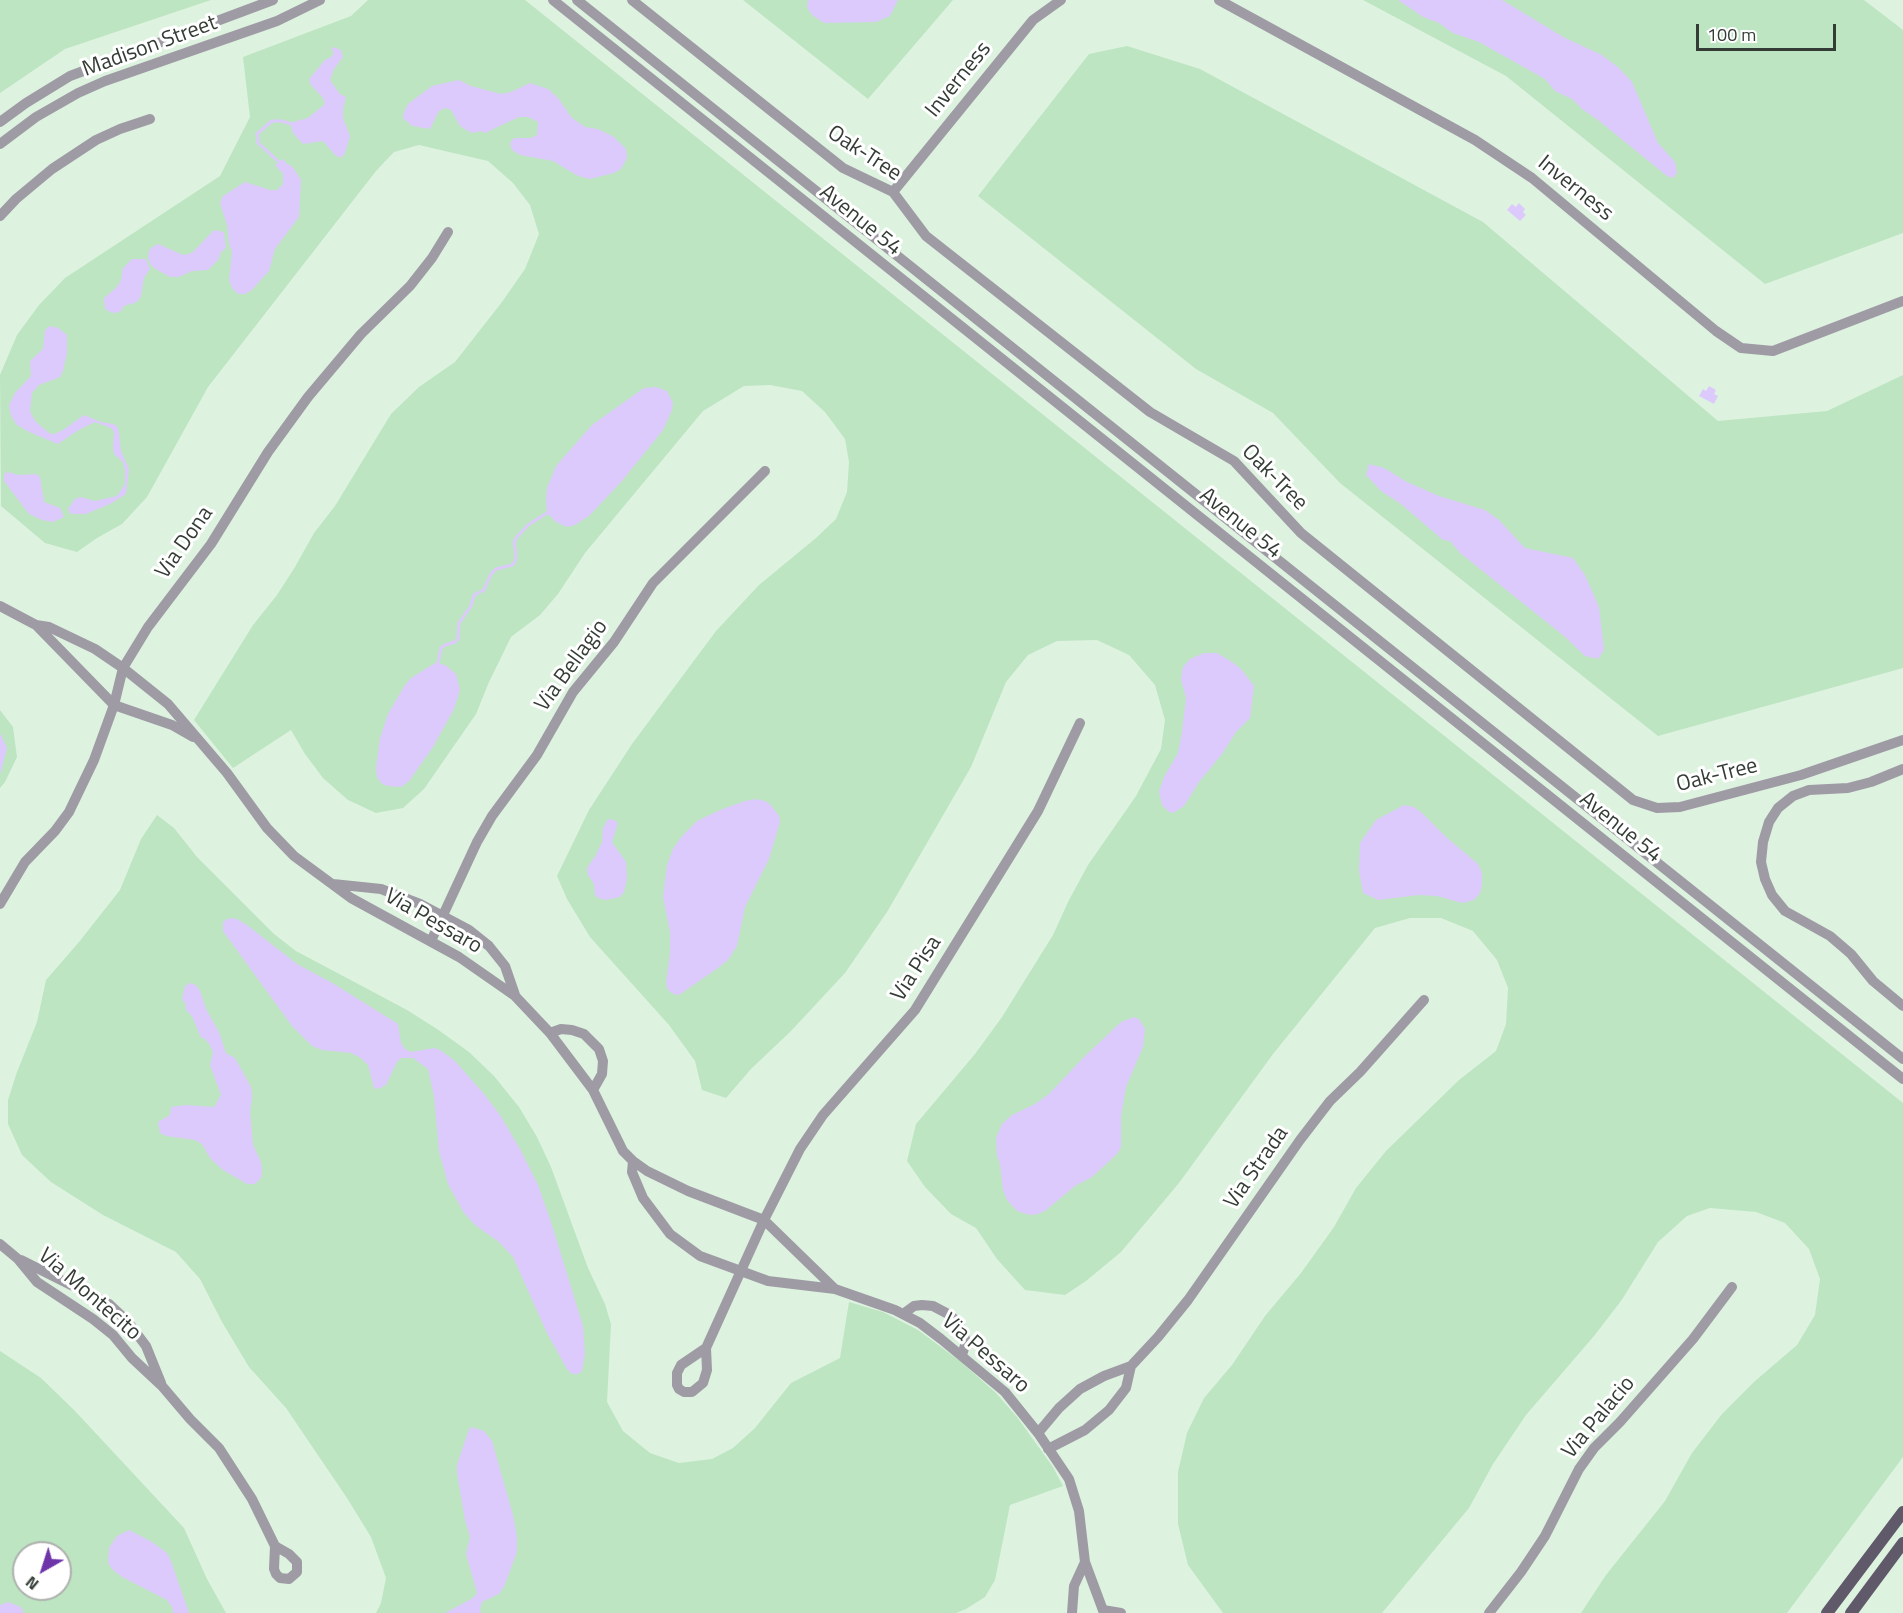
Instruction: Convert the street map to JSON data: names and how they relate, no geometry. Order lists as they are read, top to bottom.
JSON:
{
  "streets": {
    "street": [
      "Madison Street",
      "Inverness",
      "Oak-Tree",
      "Avenue 54",
      "Via Dona",
      "Via Bellagio",
      "Via Pessaro",
      "Via Pisa",
      "Via Strada",
      "Via Montecito",
      "Via Palacio"
    ]
  },
  "crossings": [
    ["Inverness", "Oak-Tree"],
    ["Via Dona", "Via Pessaro"],
    ["Via Bellagio", "Via Pessaro"],
    ["Via Pessaro", "Via Pisa"],
    ["Via Pessaro", "Via Strada"]
  ],
  "scale_bar": "100 m",
  "north": "bottom left"
}
